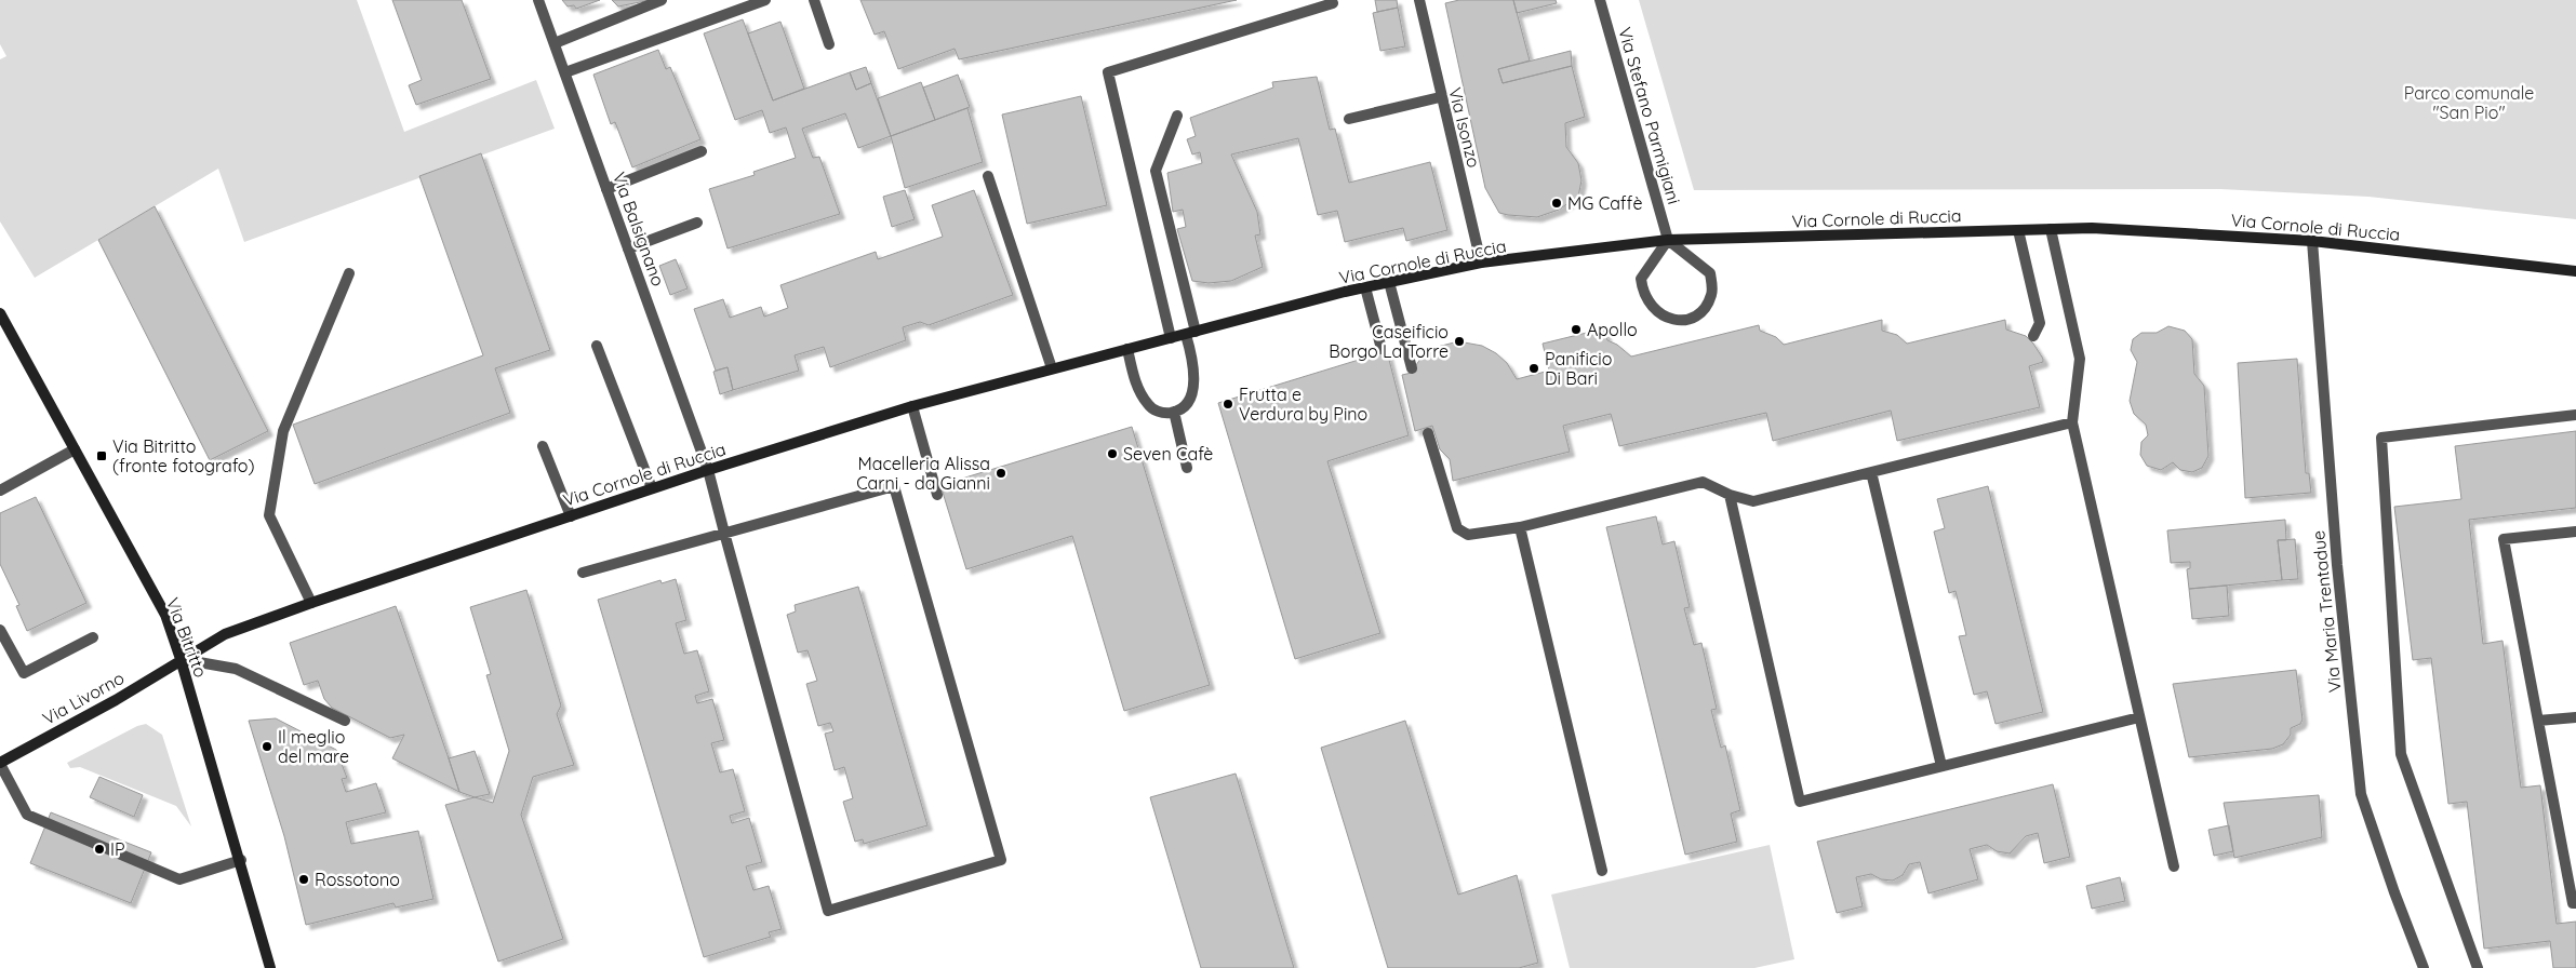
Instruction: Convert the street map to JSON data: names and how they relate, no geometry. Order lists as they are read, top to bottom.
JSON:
{
  "streets": {
    "main road": ["Via Cornole di Ruccia", "Via Bitritto", "Via Livorno"],
    "street": [
      "Via Stefano Parmigiani",
      "Via Isonzo",
      "Via Balsignano",
      "Via Maria Trentadue"
    ]
  },
  "crossings": [
    ["Via Stefano Parmigiani", "Via Cornole di Ruccia"],
    ["Via Isonzo", "Via Cornole di Ruccia"],
    ["Via Cornole di Ruccia", "Via Balsignano"],
    ["Via Cornole di Ruccia", "Via Maria Trentadue"],
    ["Via Cornole di Ruccia", "Via Bitritto"],
    ["Via Cornole di Ruccia", "Via Livorno"],
    ["Via Bitritto", "Via Livorno"]
  ],
  "parks": ["Parco comunale \"San Pio\""],
  "places": {
    "other": [
      "MG Caffè",
      "Apollo",
      "Caseificio Borgo La Torre",
      "Panificio Di Bari",
      "Frutta e Verdura by Pino",
      "Seven Cafè",
      "Macelleria Alissa Carni - da Gianni",
      "Il meglio del mare",
      "IP",
      "Rossotono"
    ],
    "transit": ["Via Bitritto (fronte fotografo)"]
  }
}
